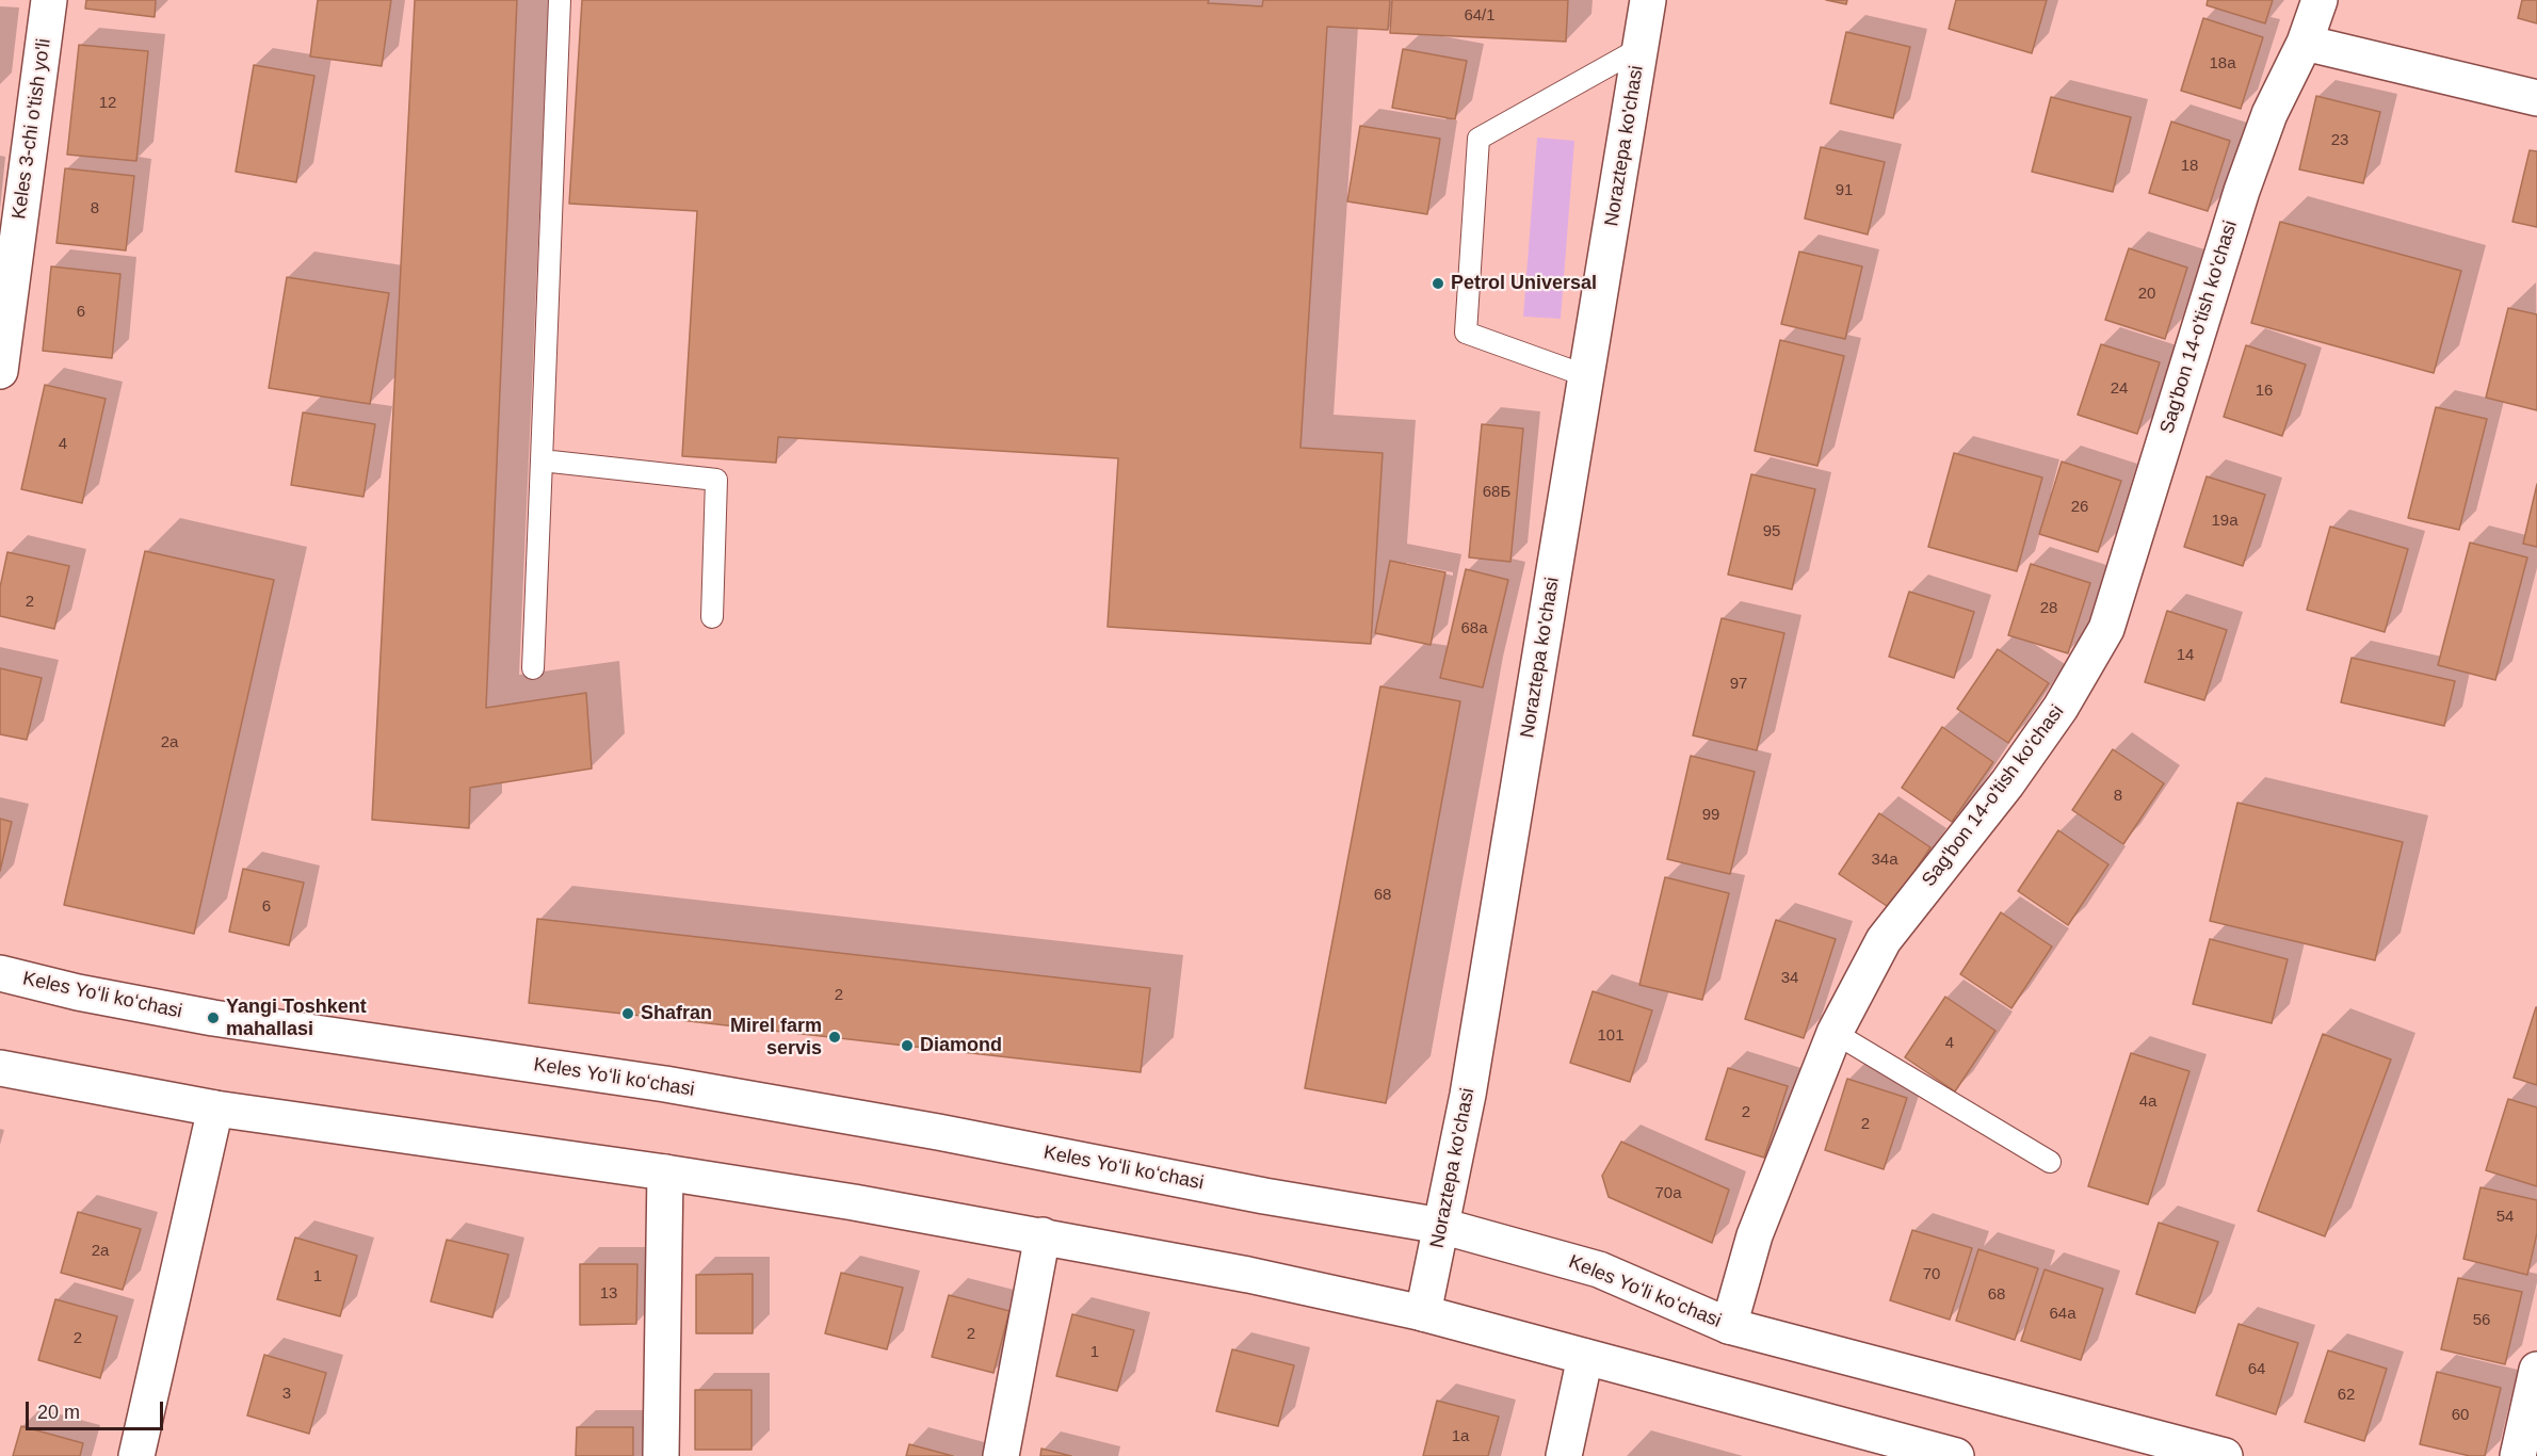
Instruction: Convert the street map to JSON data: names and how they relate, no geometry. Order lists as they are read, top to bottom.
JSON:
{
  "streets": {
    "main road": [
      "Keles 3-chi o'tish yo'li",
      "Noraztepa ko'chasi",
      "Sag'bon 14-o'tish ko'chasi",
      "Keles Yoʻli koʻchasi"
    ]
  },
  "crossings": [
    ["Noraztepa ko'chasi", "Keles Yoʻli koʻchasi"],
    ["Sag'bon 14-o'tish ko'chasi", "Keles Yoʻli koʻchasi"]
  ],
  "places": [
    "Petrol Universal",
    "Shafran",
    "Yangi Toshkent mahallasi",
    "Mirel farm servis",
    "Diamond"
  ],
  "house_numbers": [
    "64/1",
    "18a",
    "12",
    "23",
    "18",
    "91",
    "8",
    "20",
    "6",
    "24",
    "16",
    "4",
    "68Б",
    "26",
    "19a",
    "95",
    "2",
    "28",
    "68а",
    "14",
    "97",
    "2a",
    "8",
    "99",
    "34a",
    "68",
    "6",
    "34",
    "2",
    "101",
    "4",
    "4a",
    "2",
    "2",
    "70a",
    "54",
    "2a",
    "70",
    "1",
    "13",
    "68",
    "64a",
    "56",
    "2",
    "2",
    "1",
    "64",
    "3",
    "62",
    "60",
    "1a"
  ],
  "scale_bar": "20 m"
}
